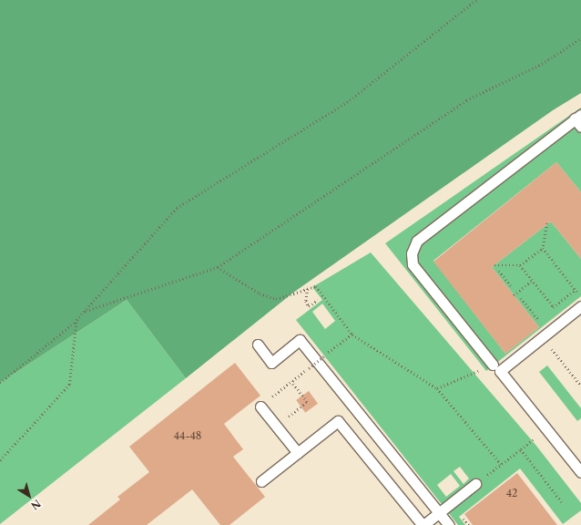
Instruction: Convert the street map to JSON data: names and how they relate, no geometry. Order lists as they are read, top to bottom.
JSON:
{
  "house_numbers": ["44-48", "42"],
  "north": "bottom right"
}
